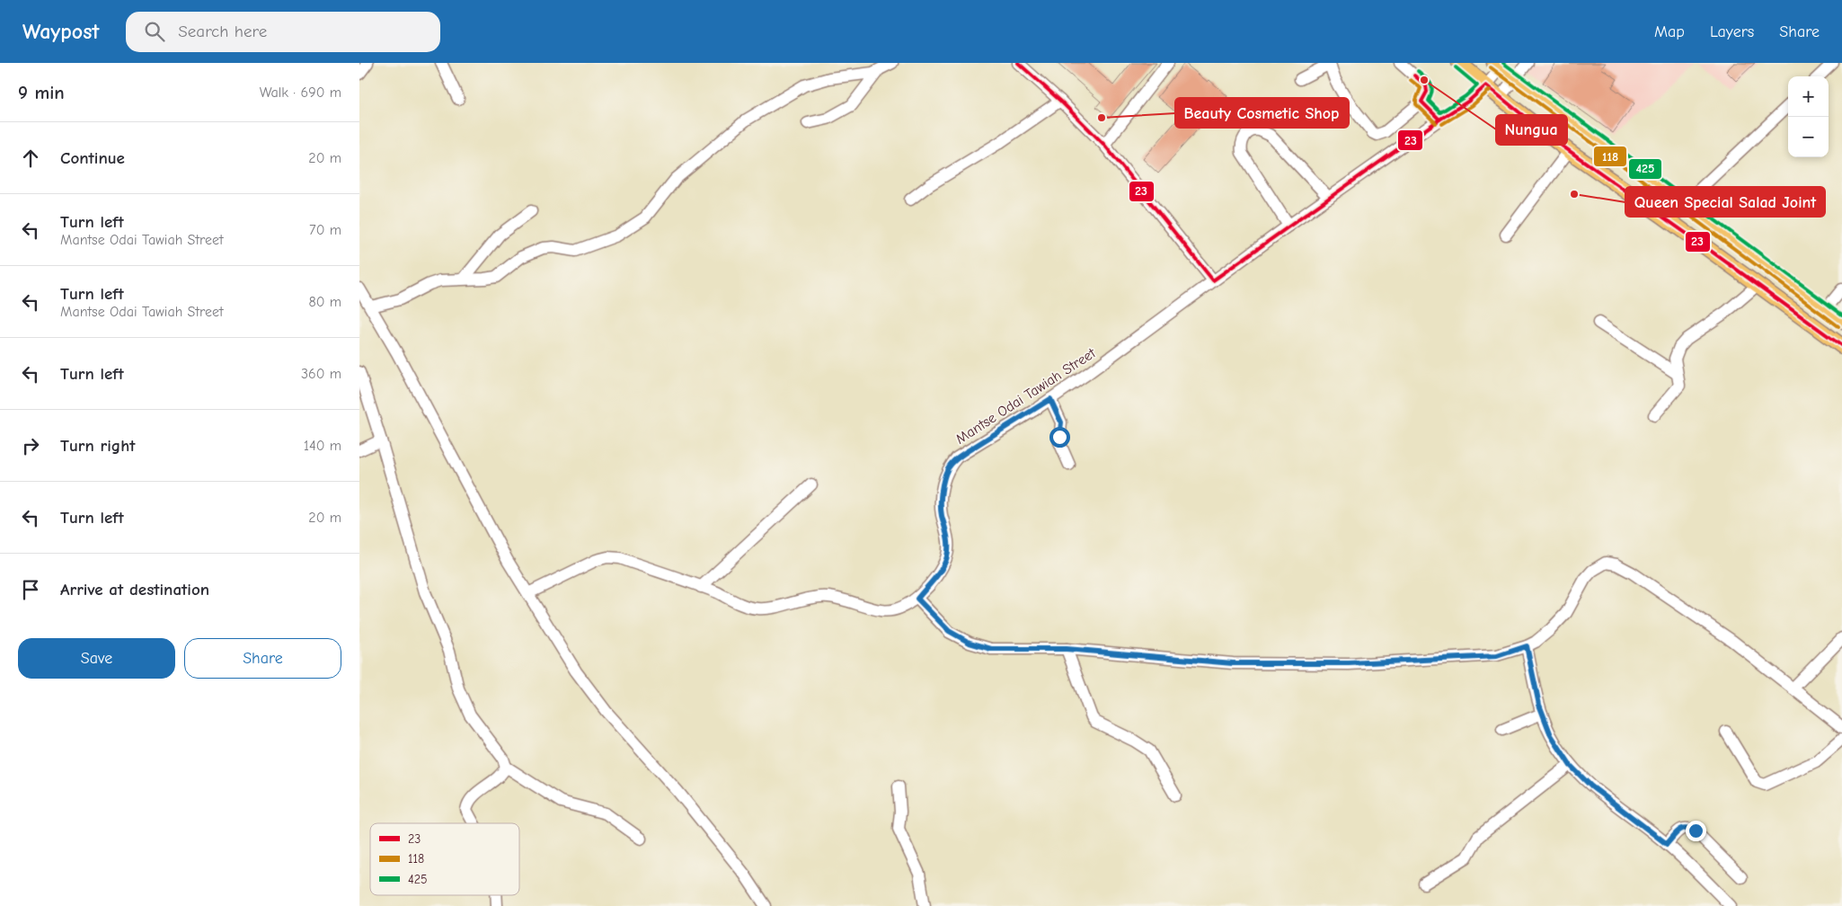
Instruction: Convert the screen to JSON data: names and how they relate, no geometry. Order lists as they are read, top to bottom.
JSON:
{
  "streets": {
    "street": ["Mantse Odai Tawiah Street"]
  },
  "places": ["Nungua", "Beauty Cosmetic Shop", "Queen Special Salad Joint"],
  "lines": ["transit line 23", "transit line 425", "transit line 118"],
  "legend": ["23", "118", "425"],
  "page": {
    "header": "Waypost",
    "search": "Search here",
    "nav": ["Map", "Layers", "Share"],
    "heading": ["9 min", "Walk · 690 m"],
    "map_buttons": ["+", "−"],
    "list": [
      ["Continue", "20 m"],
      ["Turn left", "Mantse Odai Tawiah Street", "70 m"],
      ["Turn left", "Mantse Odai Tawiah Street", "80 m"],
      ["Turn left", "360 m"],
      ["Turn right", "140 m"],
      ["Turn left", "20 m"],
      "Arrive at destination"
    ],
    "buttons": ["Save", "Share"]
  }
}
